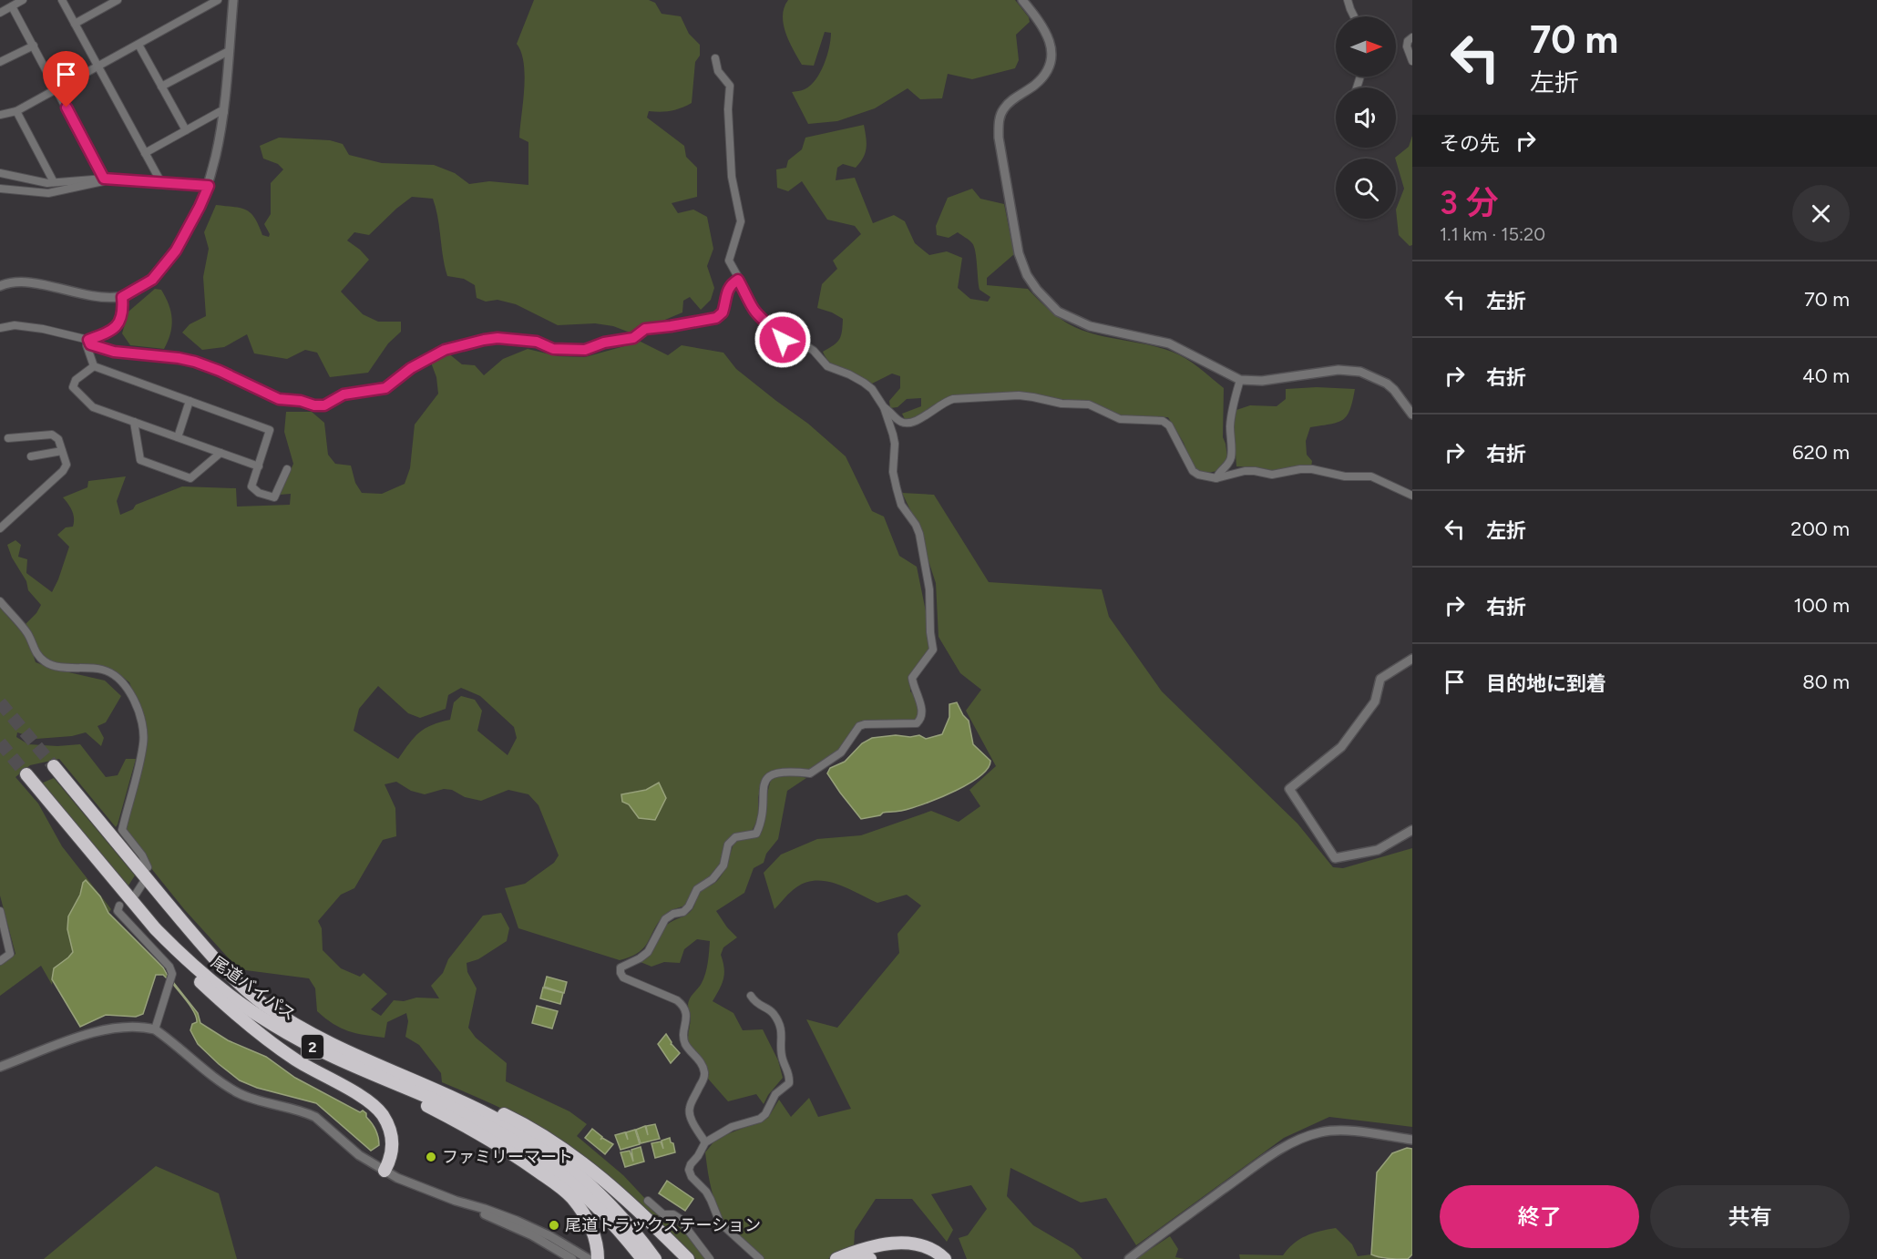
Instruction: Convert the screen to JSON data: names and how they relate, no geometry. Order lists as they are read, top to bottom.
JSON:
{
  "streets": {
    "highway": ["尾道バイパス", "2"]
  },
  "places": ["ファミリーマート", "尾道トラックステーション"],
  "north": "right",
  "page": {
    "turn": ["70 m", "左折"],
    "then": "その先",
    "heading": ["3 分", "1.1 km · 15:20"],
    "list": [
      {
        "name": "左折",
        "value": "70 m"
      },
      {
        "name": "右折",
        "value": "40 m"
      },
      {
        "name": "右折",
        "value": "620 m"
      },
      {
        "name": "左折",
        "value": "200 m"
      },
      {
        "name": "右折",
        "value": "100 m"
      },
      {
        "name": "目的地に到着",
        "value": "80 m"
      }
    ],
    "buttons": ["終了", "共有"]
  }
}
